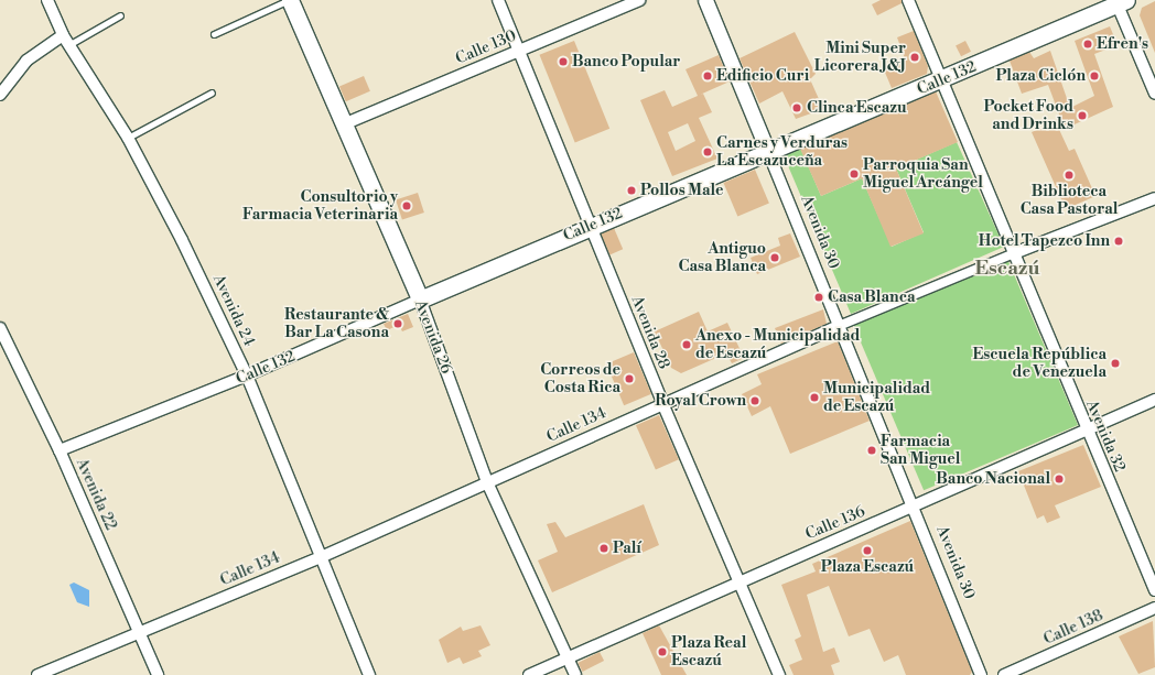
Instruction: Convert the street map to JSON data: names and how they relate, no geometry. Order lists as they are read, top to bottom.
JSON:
{
  "streets": {
    "main road": ["Calle 132", "Avenida 26"],
    "street": [
      "Calle 130",
      "Avenida 30",
      "Avenida 24",
      "Avenida 28",
      "Calle 134",
      "Avenida 32",
      "Avenida 22",
      "Calle 136",
      "Calle 138"
    ]
  },
  "crossings": [
    ["Calle 130", "Avenida 28"],
    ["Calle 130", "Avenida 26"],
    ["Calle 132", "Avenida 30"],
    ["Calle 132", "Avenida 24"],
    ["Calle 132", "Avenida 28"],
    ["Calle 132", "Avenida 26"],
    ["Calle 132", "Avenida 32"],
    ["Calle 132", "Avenida 22"],
    ["Avenida 30", "Calle 134"],
    ["Avenida 30", "Calle 136"],
    ["Avenida 24", "Calle 134"],
    ["Avenida 28", "Calle 134"],
    ["Avenida 28", "Calle 136"],
    ["Avenida 26", "Calle 134"],
    ["Avenida 26", "Calle 136"],
    ["Calle 134", "Avenida 32"],
    ["Calle 134", "Avenida 22"],
    ["Avenida 32", "Calle 136"]
  ],
  "districts": ["Escazú"],
  "places": [
    "Efren's",
    "Mini Super Licorera J&J",
    "Banco Popular",
    "Edificio Curi",
    "Plaza Ciclón",
    "Clinca Escazu",
    "Pocket Food and Drinks",
    "Carnes y Verduras La Escazuceña",
    "Parroquia San Miguel Arcángel",
    "Biblioteca Casa Pastoral",
    "Pollos Male",
    "Consultorio y Farmacia Veterinaria",
    "Hotel Tapezco Inn",
    "Antiguo Casa Blanca",
    "Casa Blanca",
    "Restaurante & Bar La Casona",
    "Anexo - Municipalidad de Escazú",
    "Escuela República de Venezuela",
    "Correos de Costa Rica",
    "Municipalidad de Escazú",
    "Royal Crown",
    "Farmacia San Miguel",
    "Banco Nacional",
    "Palí",
    "Plaza Escazú",
    "Plaza Real Escazú"
  ]
}
